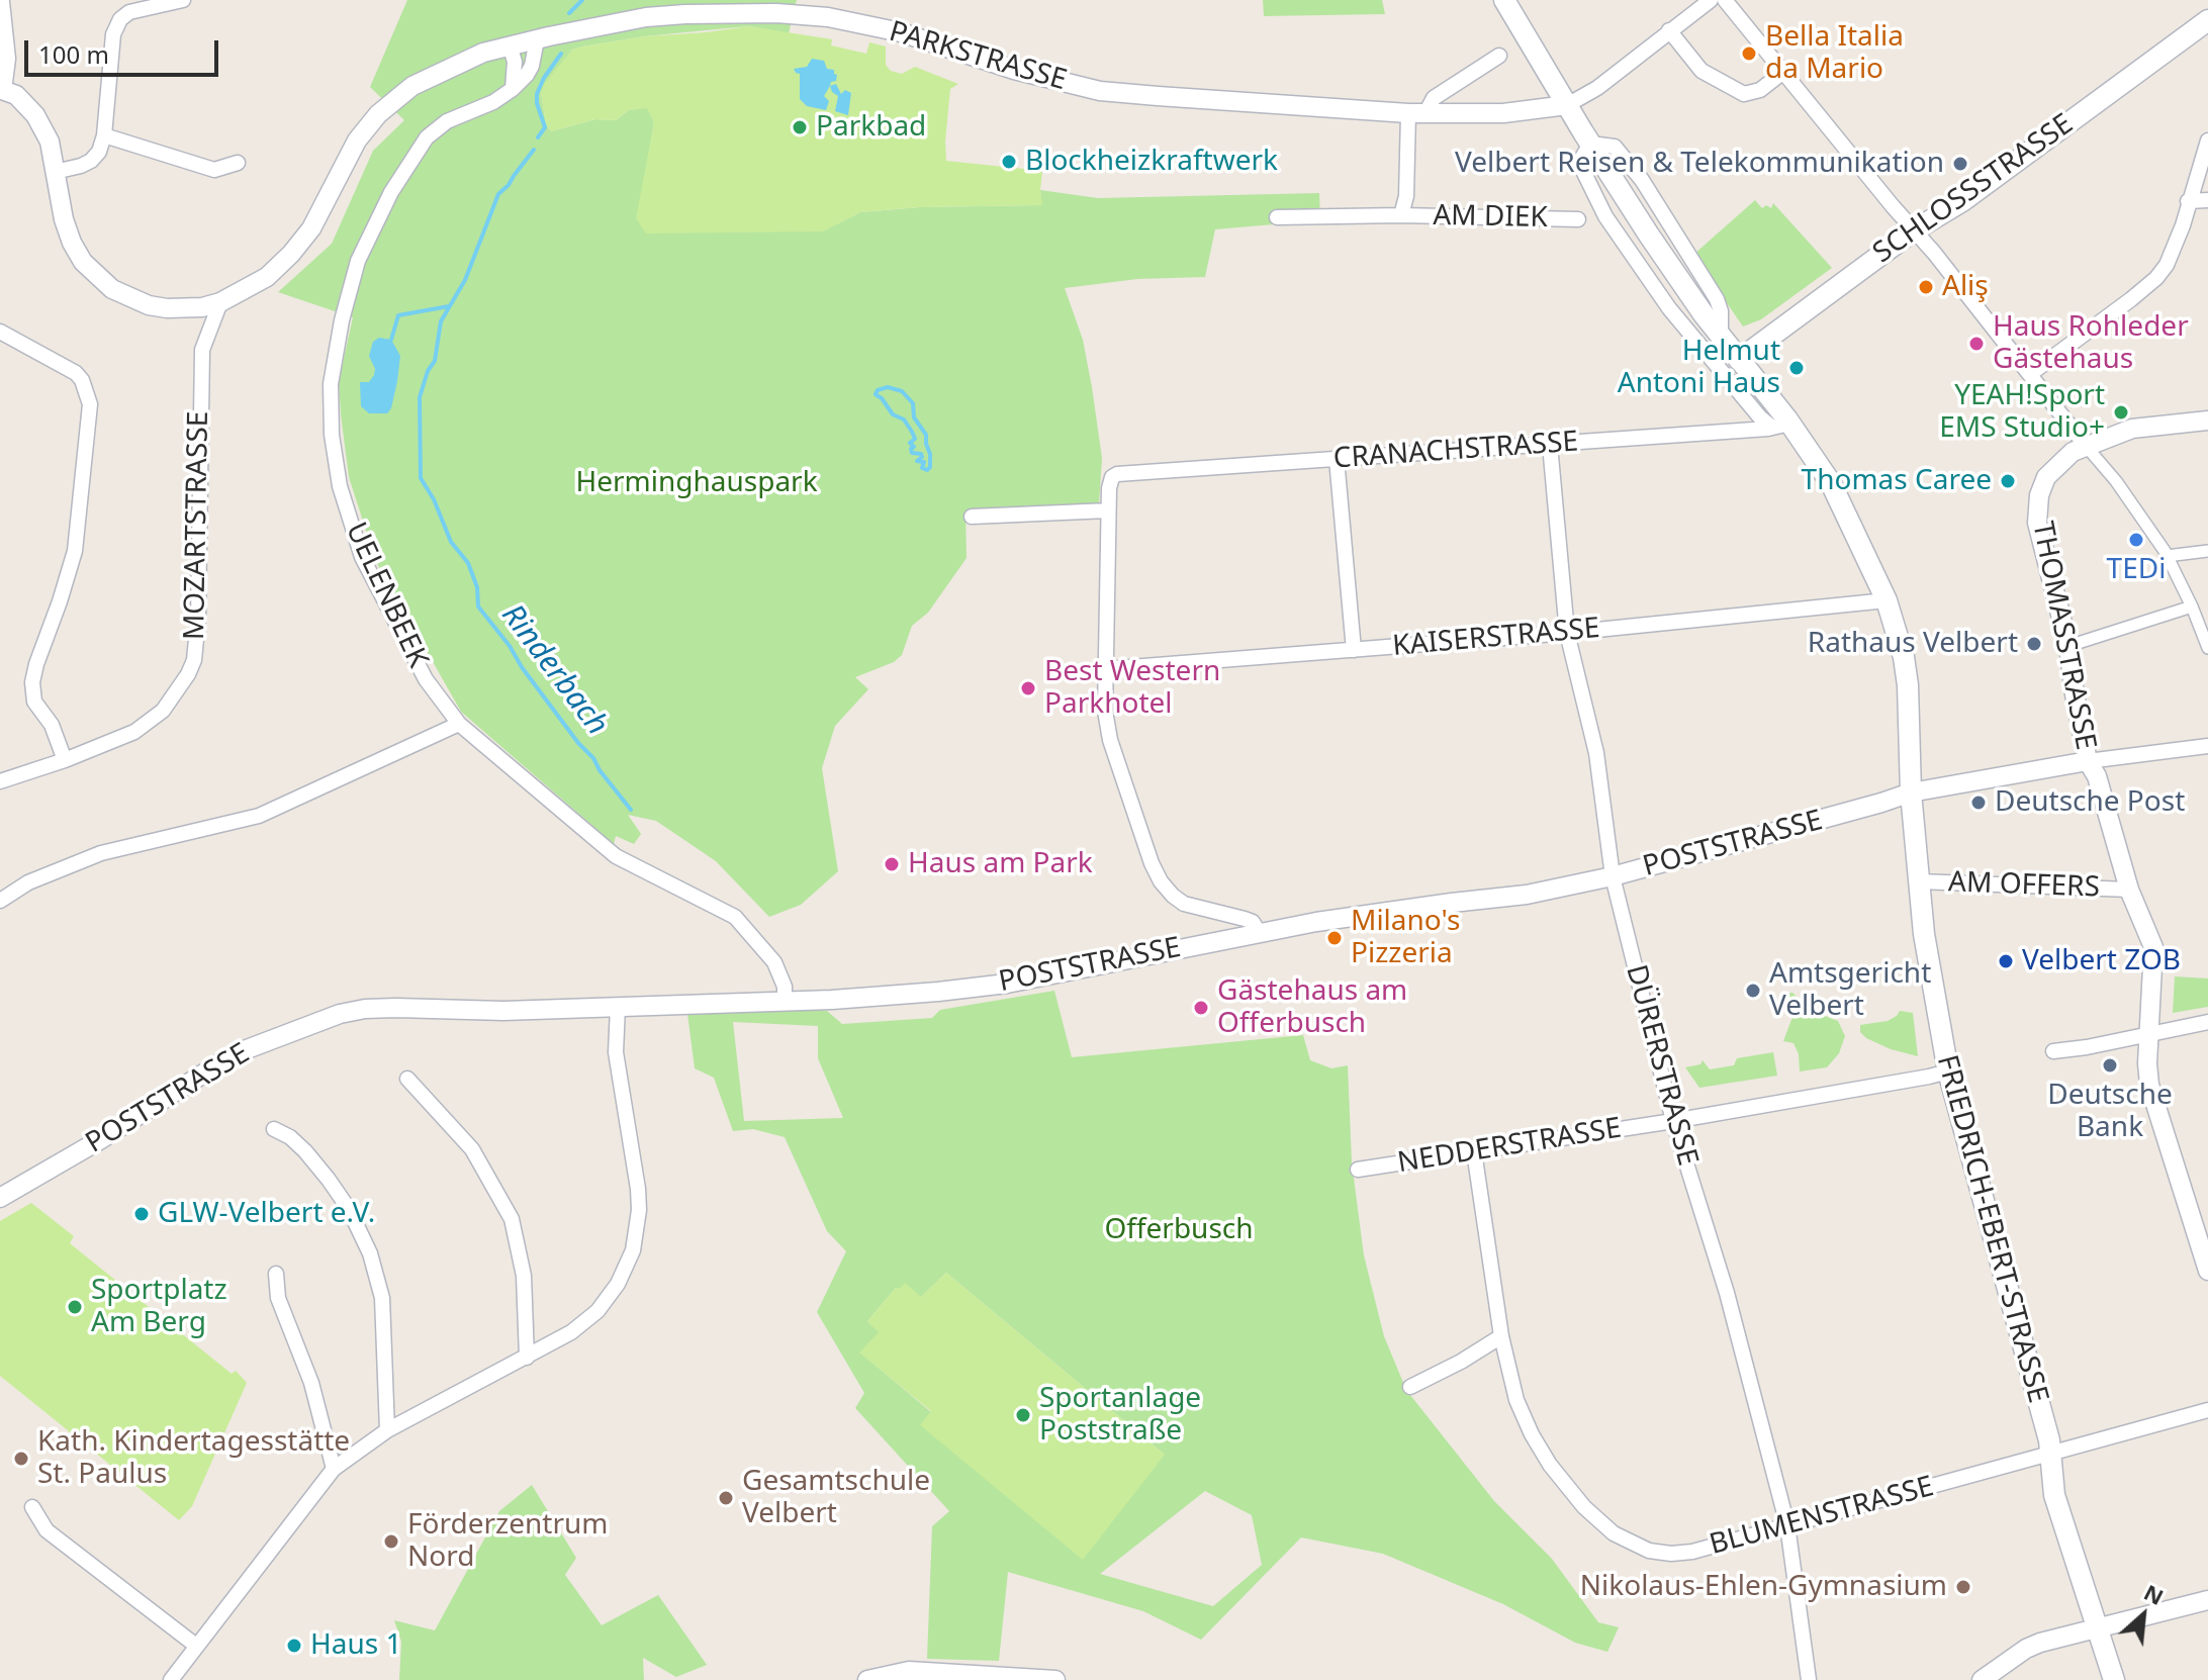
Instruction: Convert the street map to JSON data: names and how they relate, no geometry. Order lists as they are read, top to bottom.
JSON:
{
  "streets": {
    "main road": ["SCHLOSSSTRASSE", "FRIEDRICH-EBERT-STRASSE"],
    "street": [
      "PARKSTRASSE",
      "AM DIEK",
      "CRANACHSTRASSE",
      "MOZARTSTRASSE",
      "UELENBEEK",
      "THOMASSTRASSE",
      "KAISERSTRASSE",
      "POSTSTRASSE",
      "AM OFFERS",
      "DÜRERSTRASSE",
      "NEDDERSTRASSE",
      "BLUMENSTRASSE"
    ]
  },
  "crossings": [
    ["PARKSTRASSE", "AM DIEK"],
    ["PARKSTRASSE", "MOZARTSTRASSE"],
    ["PARKSTRASSE", "UELENBEEK"],
    ["PARKSTRASSE", "FRIEDRICH-EBERT-STRASSE"],
    ["SCHLOSSSTRASSE", "FRIEDRICH-EBERT-STRASSE"],
    ["CRANACHSTRASSE", "DÜRERSTRASSE"],
    ["CRANACHSTRASSE", "FRIEDRICH-EBERT-STRASSE"],
    ["UELENBEEK", "POSTSTRASSE"],
    ["THOMASSTRASSE", "POSTSTRASSE"],
    ["THOMASSTRASSE", "AM OFFERS"],
    ["KAISERSTRASSE", "DÜRERSTRASSE"],
    ["KAISERSTRASSE", "FRIEDRICH-EBERT-STRASSE"],
    ["POSTSTRASSE", "DÜRERSTRASSE"],
    ["POSTSTRASSE", "FRIEDRICH-EBERT-STRASSE"],
    ["AM OFFERS", "FRIEDRICH-EBERT-STRASSE"],
    ["DÜRERSTRASSE", "NEDDERSTRASSE"],
    ["DÜRERSTRASSE", "BLUMENSTRASSE"],
    ["NEDDERSTRASSE", "FRIEDRICH-EBERT-STRASSE"],
    ["NEDDERSTRASSE", "BLUMENSTRASSE"],
    ["FRIEDRICH-EBERT-STRASSE", "BLUMENSTRASSE"]
  ],
  "water": ["Rinderbach"],
  "parks": ["Herminghauspark", "Offerbusch"],
  "places": [
    "Bella Italia da Mario",
    "Parkbad",
    "Blockheizkraftwerk",
    "Velbert Reisen & Telekommunikation",
    "Aliş",
    "Haus Rohleder Gästehaus",
    "Helmut Antoni Haus",
    "YEAH!Sport EMS Studio+",
    "Thomas Caree",
    "TEDi",
    "Rathaus Velbert",
    "Best Western Parkhotel",
    "Deutsche Post",
    "Haus am Park",
    "Milano's Pizzeria",
    "Velbert ZOB",
    "Amtsgericht Velbert",
    "Gästehaus am Offerbusch",
    "Deutsche Bank",
    "GLW-Velbert e.V.",
    "Sportplatz Am Berg",
    "Sportanlage Poststraße",
    "Kath. Kindertagesstätte St. Paulus",
    "Gesamtschule Velbert",
    "Förderzentrum Nord",
    "Nikolaus-Ehlen-Gymnasium",
    "Haus 1"
  ],
  "scale_bar": "100 m",
  "north": "top right"
}
